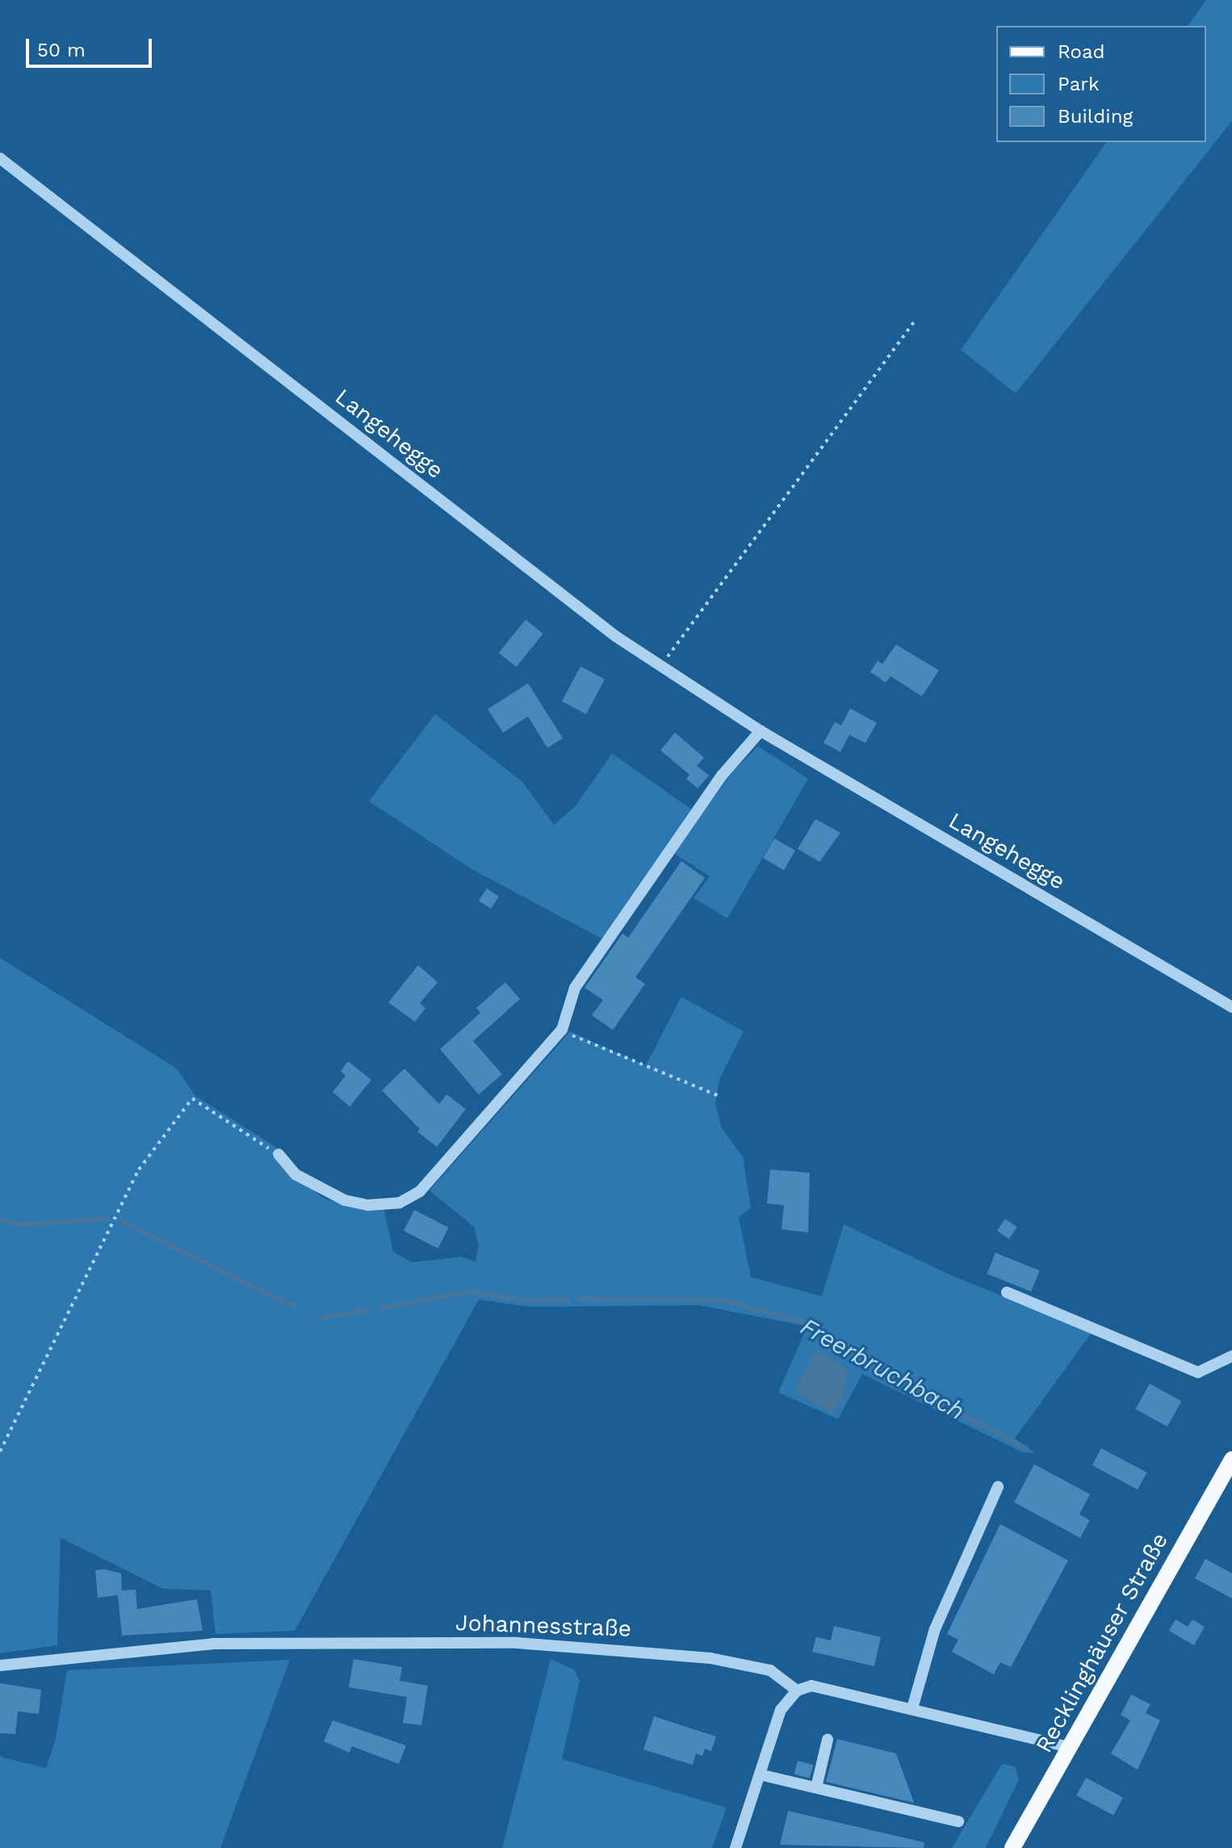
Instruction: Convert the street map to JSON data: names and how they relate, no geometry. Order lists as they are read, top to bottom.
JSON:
{
  "streets": {
    "main road": ["Recklinghäuser Straße"],
    "street": ["Langehegge", "Johannesstraße"]
  },
  "water": ["Freerbruchbach"],
  "legend": ["Road", "Park", "Building"],
  "scale_bar": "50 m"
}
